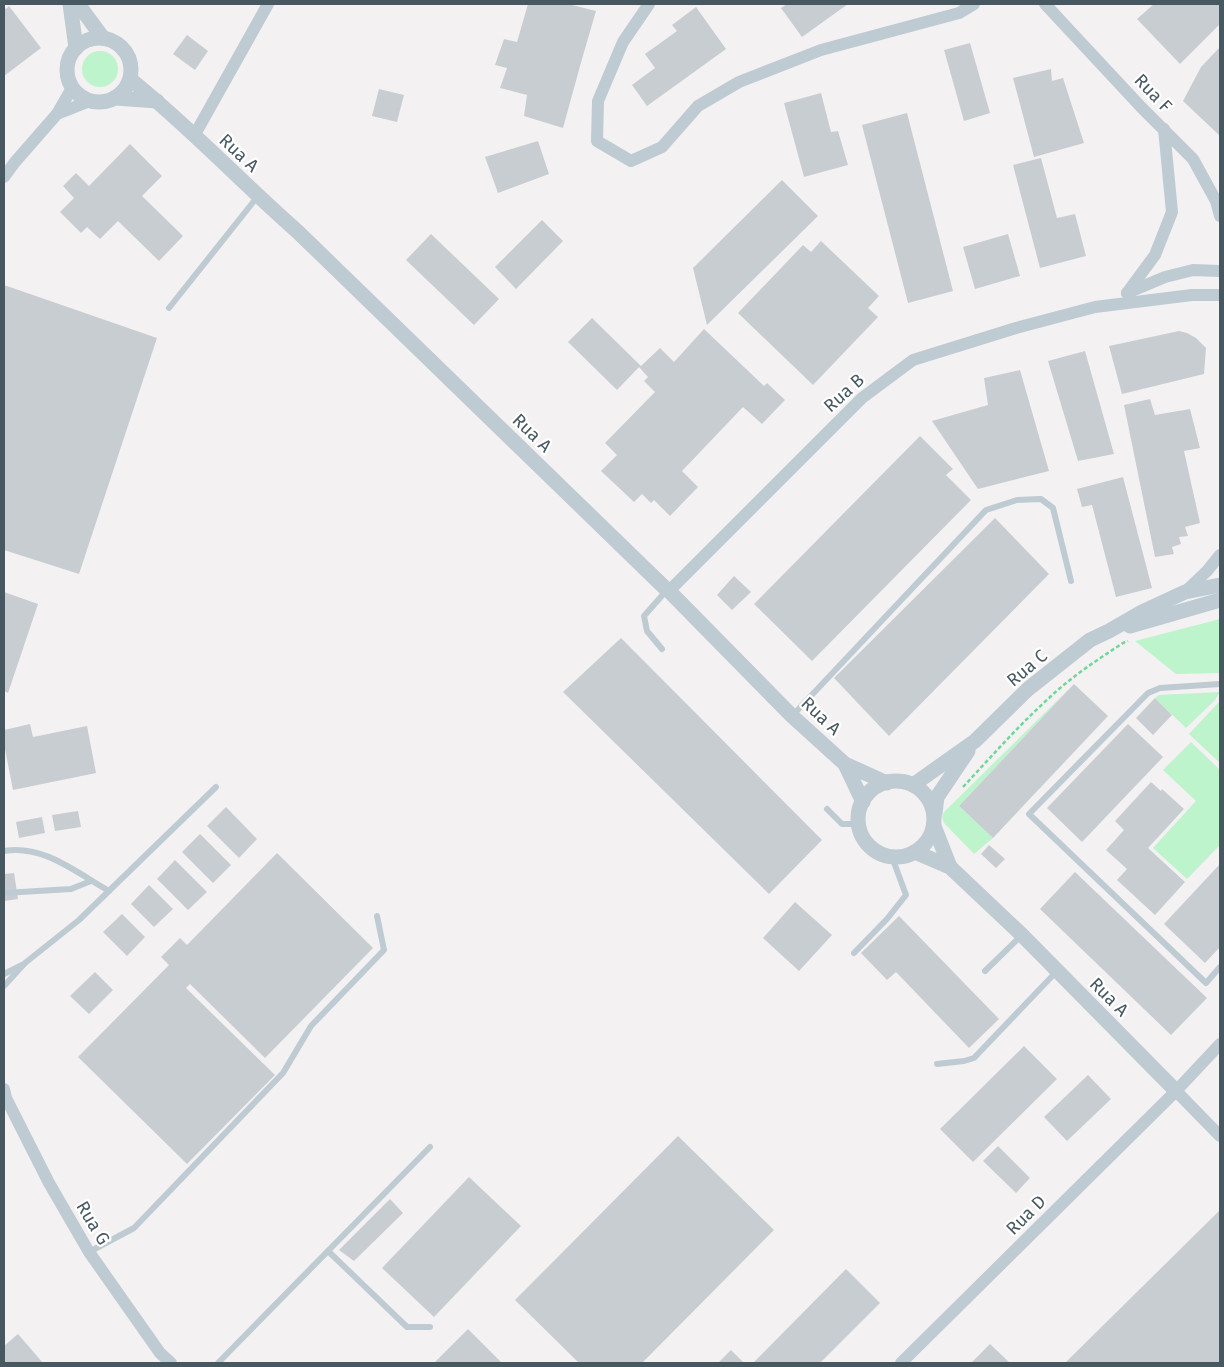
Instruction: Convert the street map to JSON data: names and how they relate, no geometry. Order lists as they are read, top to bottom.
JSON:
{
  "streets": {
    "street": [
      "Rua F",
      "Rua A",
      "Rua B",
      "Rua C",
      "Rua D",
      "Rua G"
    ]
  },
  "crossings": [
    ["Rua F", "Rua B"],
    ["Rua A", "Rua B"],
    ["Rua A", "Rua C"],
    ["Rua A", "Rua D"]
  ]
}
